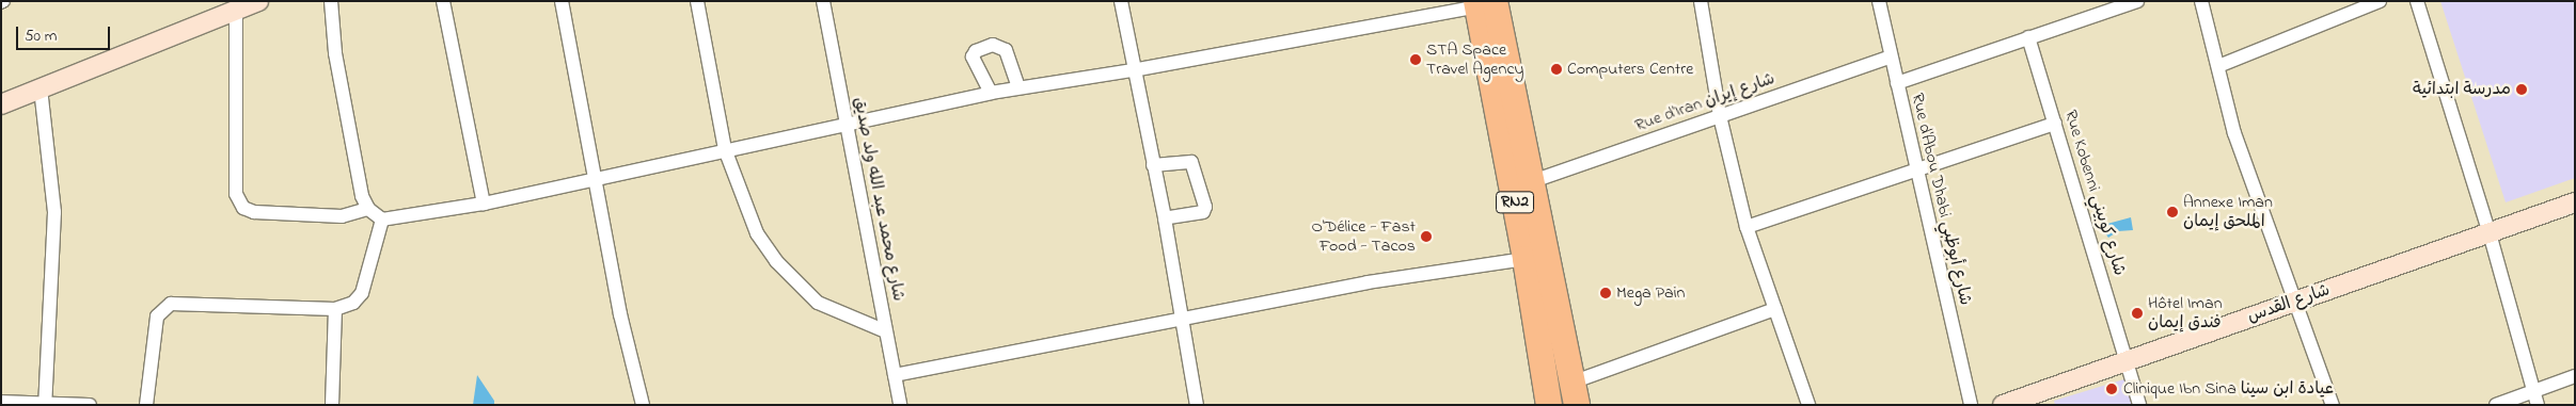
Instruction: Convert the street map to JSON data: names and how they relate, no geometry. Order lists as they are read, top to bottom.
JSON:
{
  "streets": {
    "highway": ["RN2"],
    "street": [
      "Rue d'Iran شارع إيران",
      "Rue Kobenni شارع كوبيني",
      "شارع محمد عبد الله ولد صديق",
      "Rue d'Abou Dhabi شارع أبوظبي",
      "شارع القدس"
    ]
  },
  "crossings": [
    ["Rue d'Iran شارع إيران", "Rue d'Abou Dhabi شارع أبوظبي"],
    ["Rue d'Iran شارع إيران", "RN2"],
    ["Rue Kobenni شارع كوبيني", "شارع القدس"]
  ],
  "places": [
    "STA Space Travel Agency",
    "Computers Centre",
    "مدرسة ابتدائية",
    "Annexe Iman الملحق إيمان",
    "O'Délice - Fast Food - Tacos",
    "Mega Pain",
    "Hôtel Iman فندق إيمان",
    "Clinique Ibn Sina عيادة ابن سينا"
  ],
  "scale_bar": "50 m"
}
